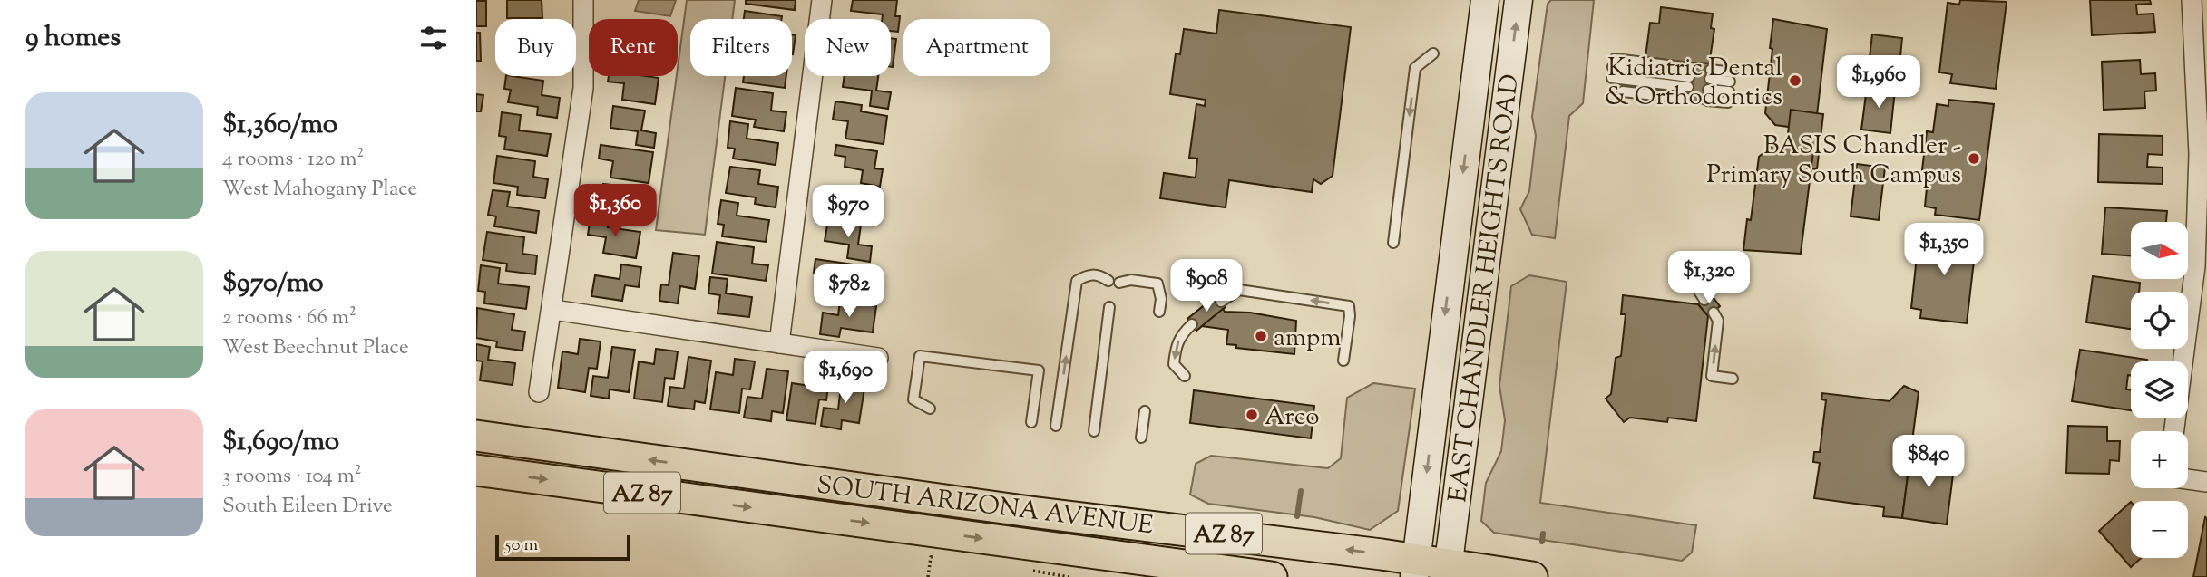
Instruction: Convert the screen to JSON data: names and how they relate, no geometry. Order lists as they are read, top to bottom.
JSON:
{
  "streets": {
    "main road": ["EAST CHANDLER HEIGHTS ROAD", "AZ 87", "SOUTH ARIZONA AVENUE"]
  },
  "crossings": [
    ["EAST CHANDLER HEIGHTS ROAD", "SOUTH ARIZONA AVENUE"]
  ],
  "places": [
    "Kidiatric Dental & Orthodontics",
    "BASIS Chandler - Primary South Campus",
    "ampm",
    "Arco"
  ],
  "scale_bar": "50 m",
  "north": "right",
  "page": {
    "heading": "9 homes",
    "chip": [
      "Buy",
      "Rent",
      "Filters",
      "New",
      "Apartment"
    ],
    "price": [
      "$1,960",
      "$1,360",
      "$970",
      "$1,350",
      "$1,320",
      "$908",
      "$782",
      "$1,690",
      "$840"
    ],
    "list": [
      {
        "name": "$1,360/mo",
        "note": "4 rooms · 120 m² · West Mahogany Place"
      },
      {
        "name": "$970/mo",
        "note": "2 rooms · 66 m² · West Beechnut Place"
      },
      {
        "name": "$1,690/mo",
        "note": "3 rooms · 104 m² · South Eileen Drive"
      }
    ],
    "map_buttons": ["+", "−"],
    "scale": "50 m"
  }
}
